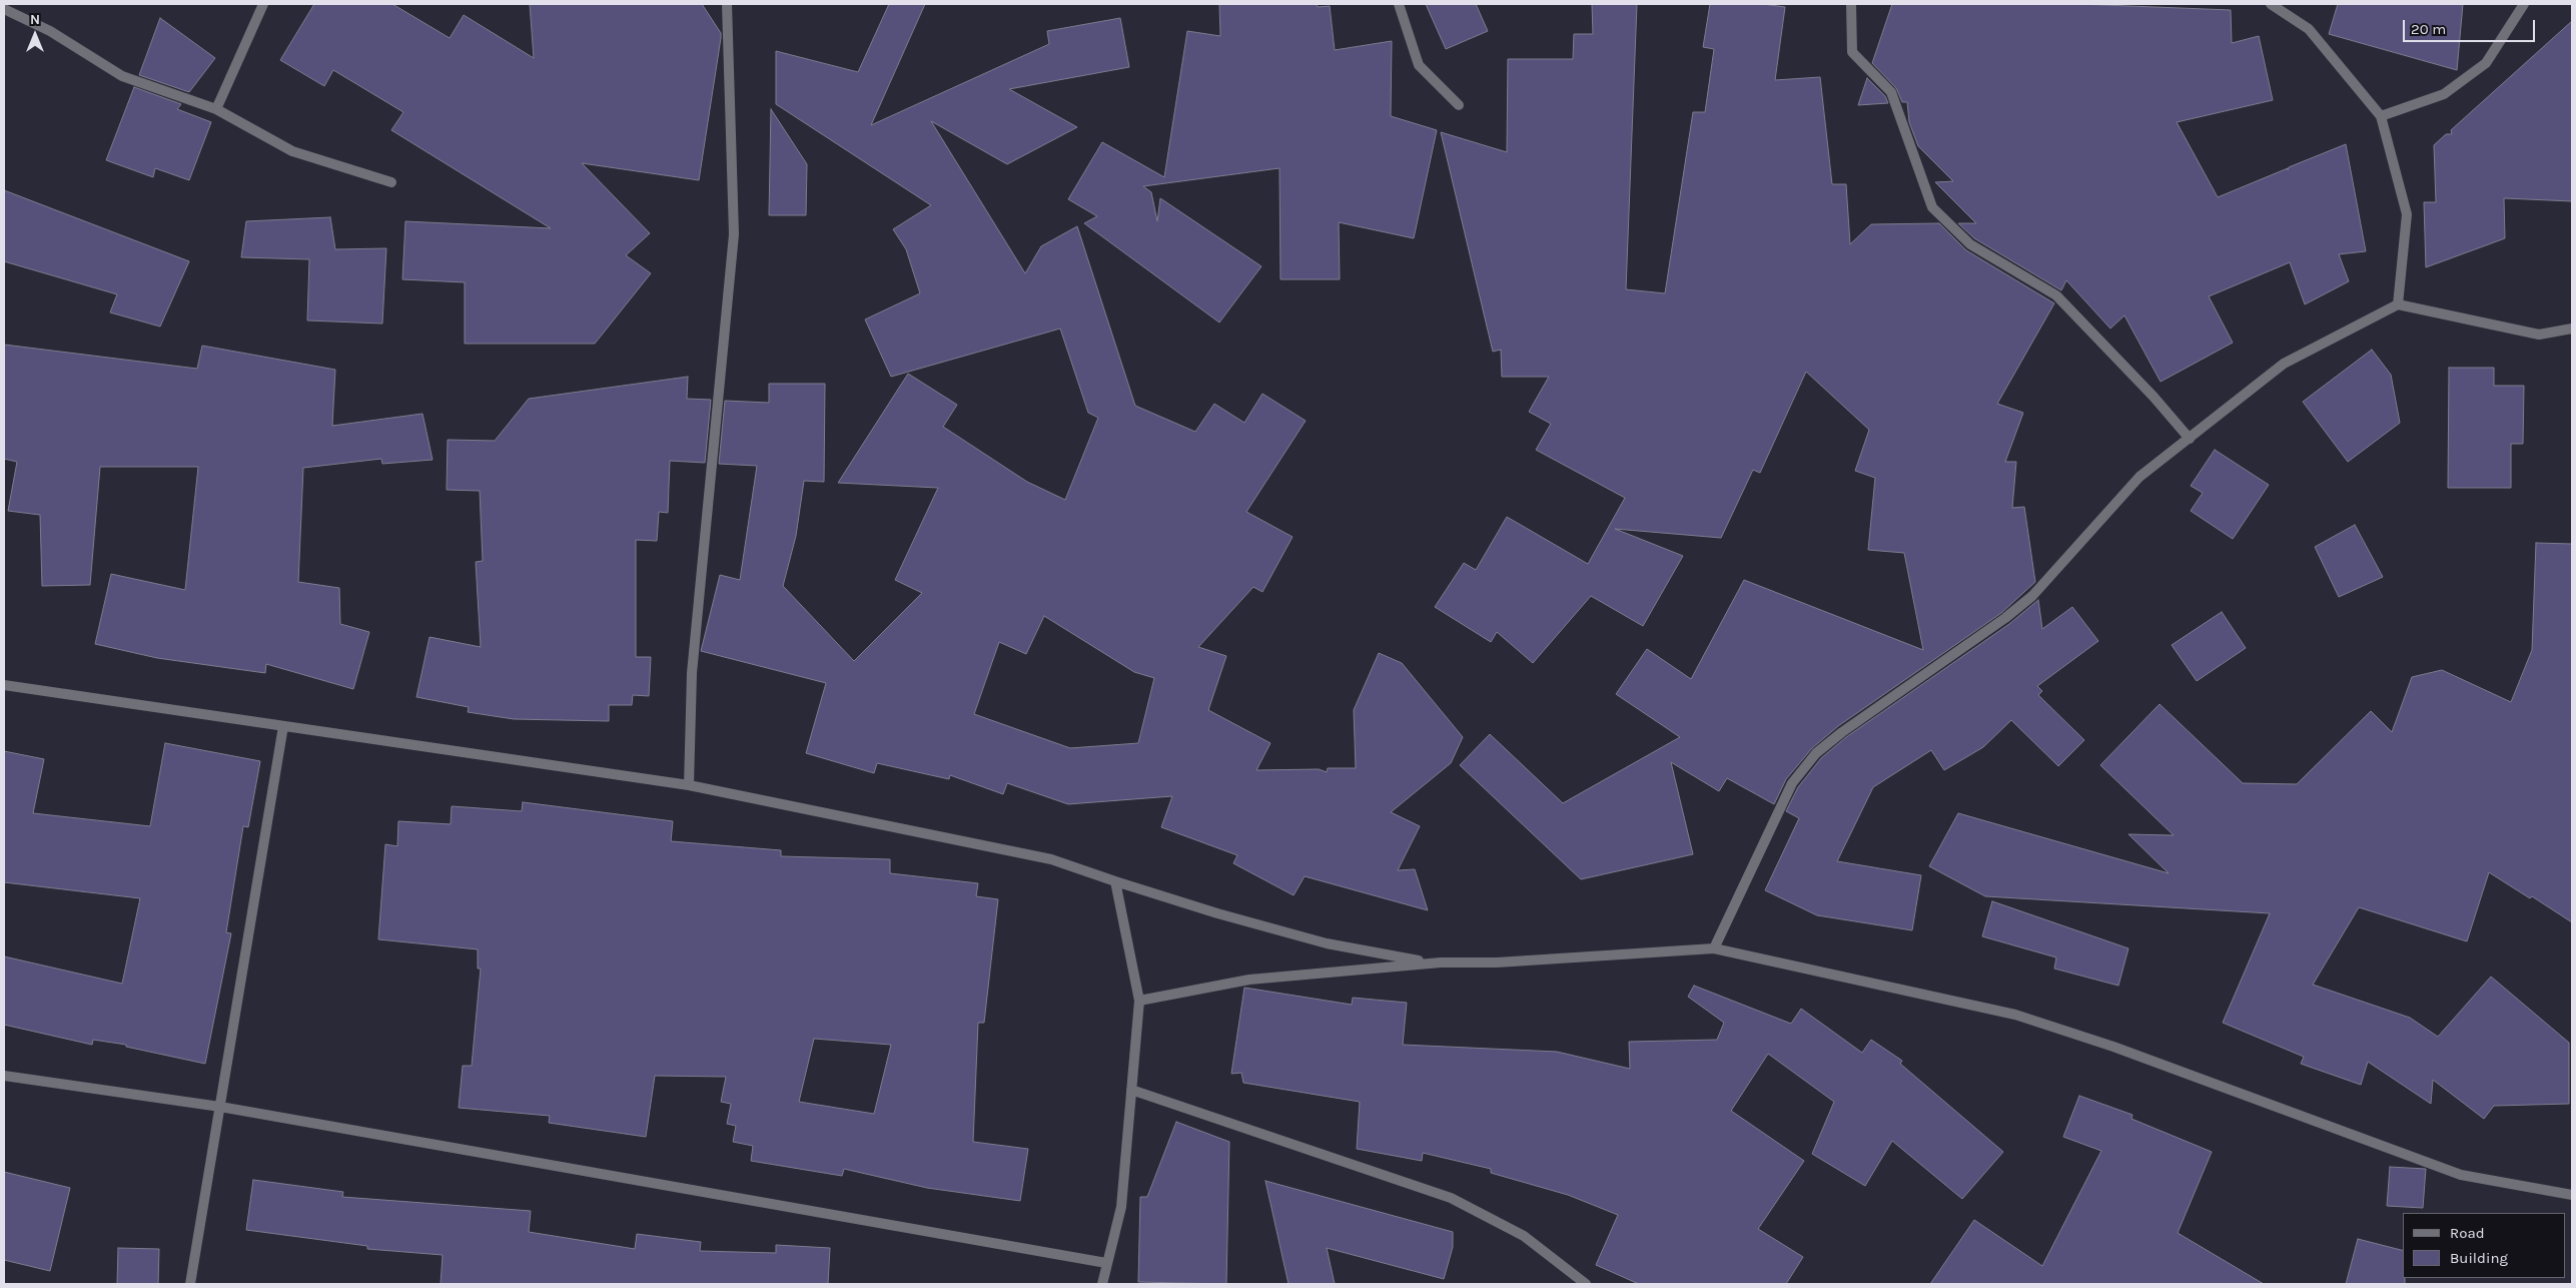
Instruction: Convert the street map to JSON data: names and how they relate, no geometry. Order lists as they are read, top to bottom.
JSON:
{
  "legend": ["Road", "Building"],
  "scale_bar": "20 m",
  "north": "top"
}
